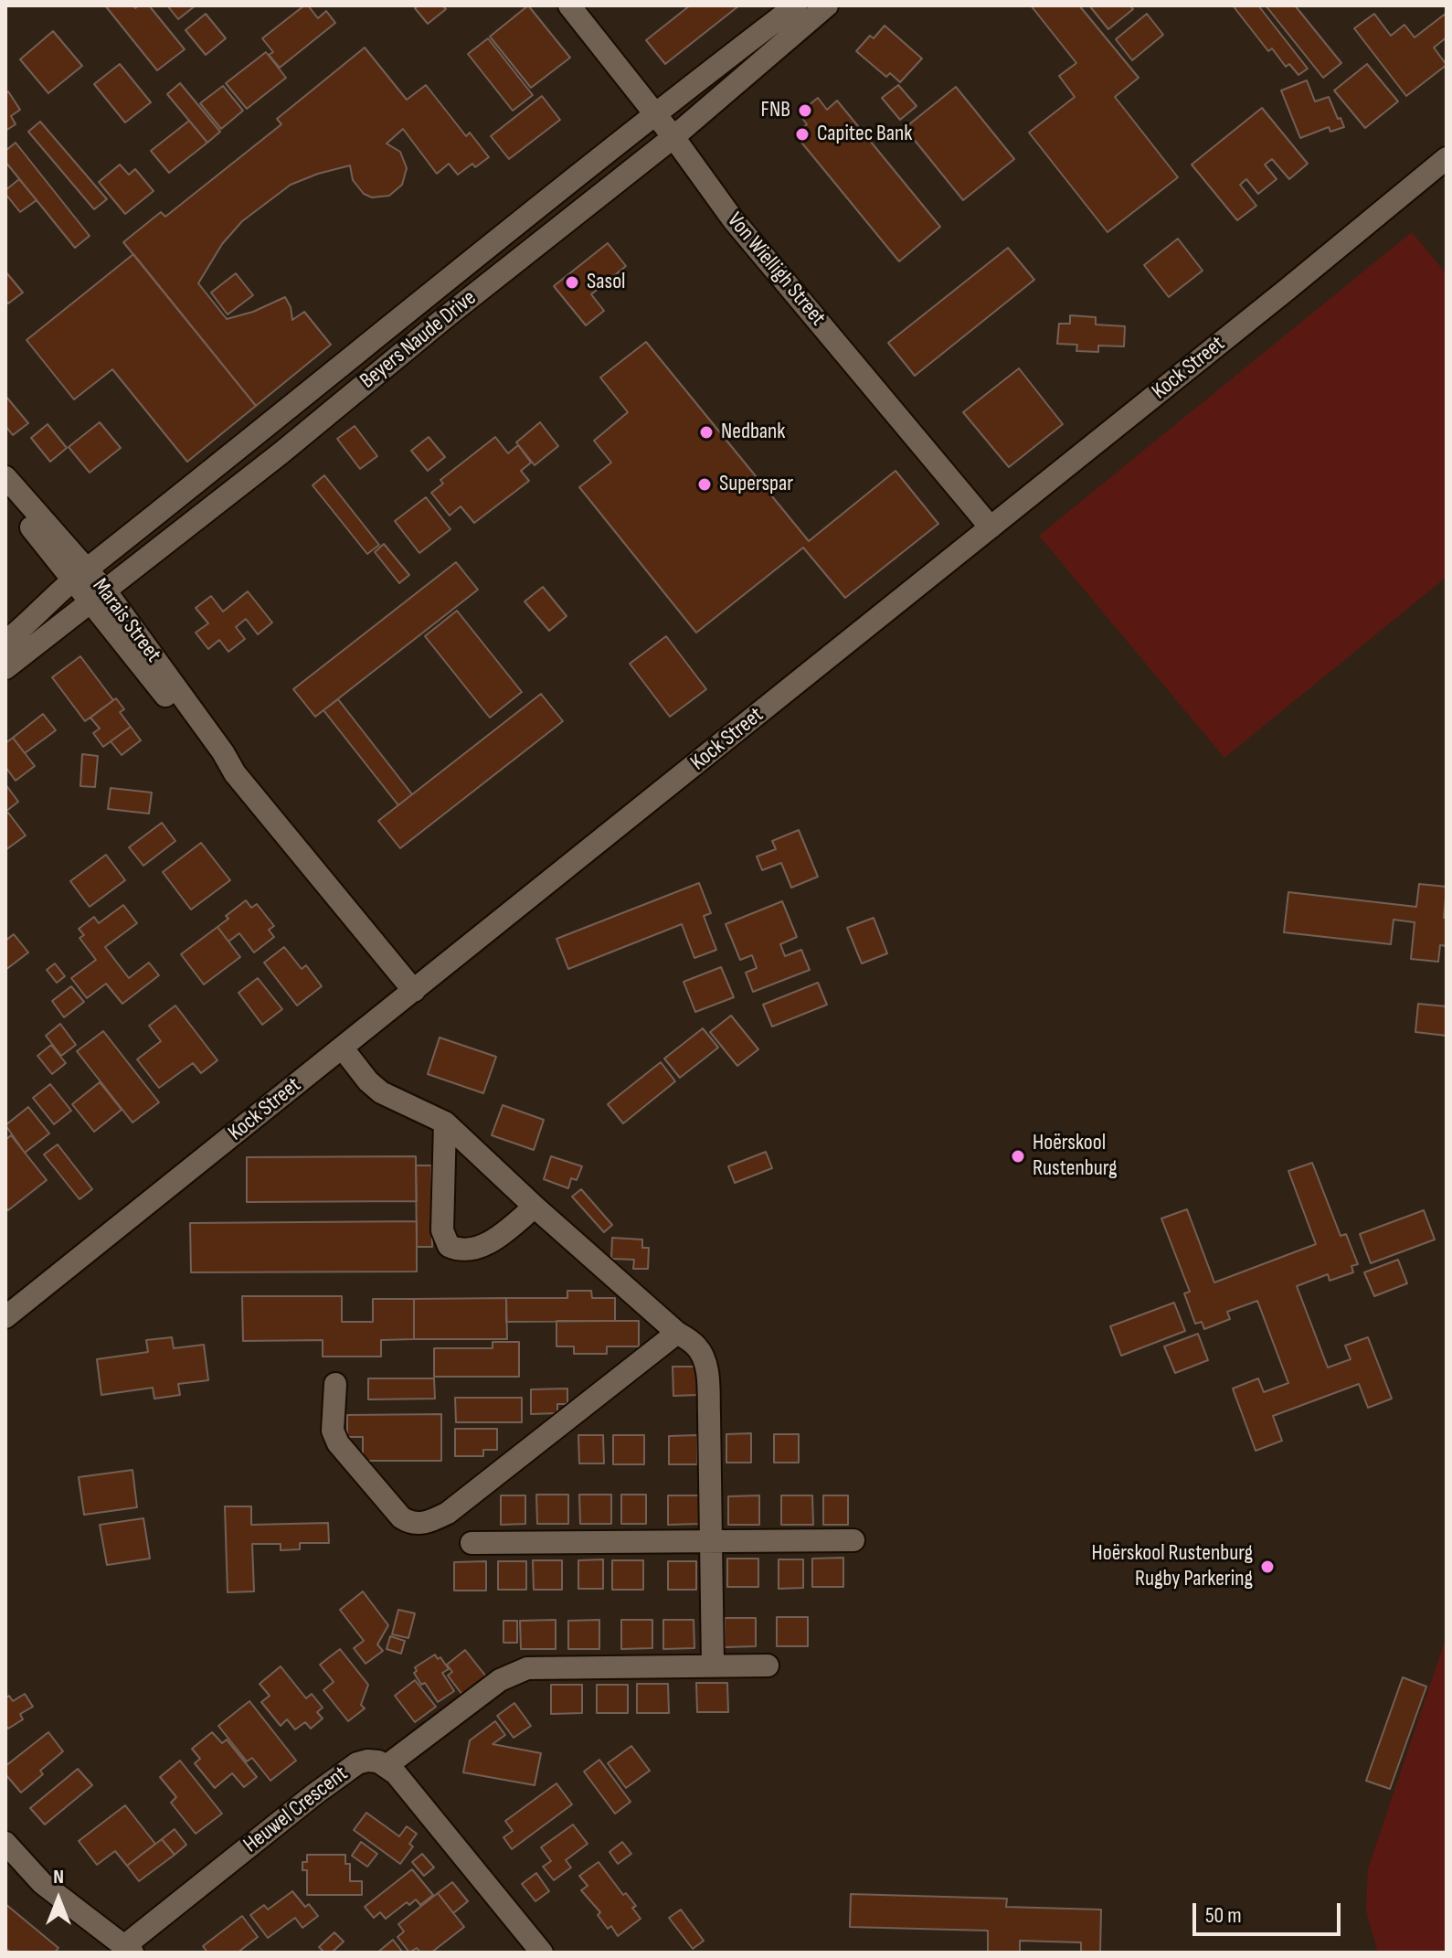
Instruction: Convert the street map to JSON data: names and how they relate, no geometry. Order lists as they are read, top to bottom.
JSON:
{
  "streets": {
    "street": [
      "Von Wielligh Street",
      "Beyers Naude Drive",
      "Kock Street",
      "Marais Street",
      "Heuwel Crescent"
    ]
  },
  "crossings": [
    ["Von Wielligh Street", "Beyers Naude Drive"],
    ["Von Wielligh Street", "Kock Street"],
    ["Beyers Naude Drive", "Marais Street"],
    ["Kock Street", "Marais Street"]
  ],
  "places": [
    "FNB",
    "Capitec Bank",
    "Sasol",
    "Nedbank",
    "Superspar",
    "Hoërskool Rustenburg",
    "Hoërskool Rustenburg Rugby Parkering"
  ],
  "scale_bar": "50 m",
  "north": "top"
}
